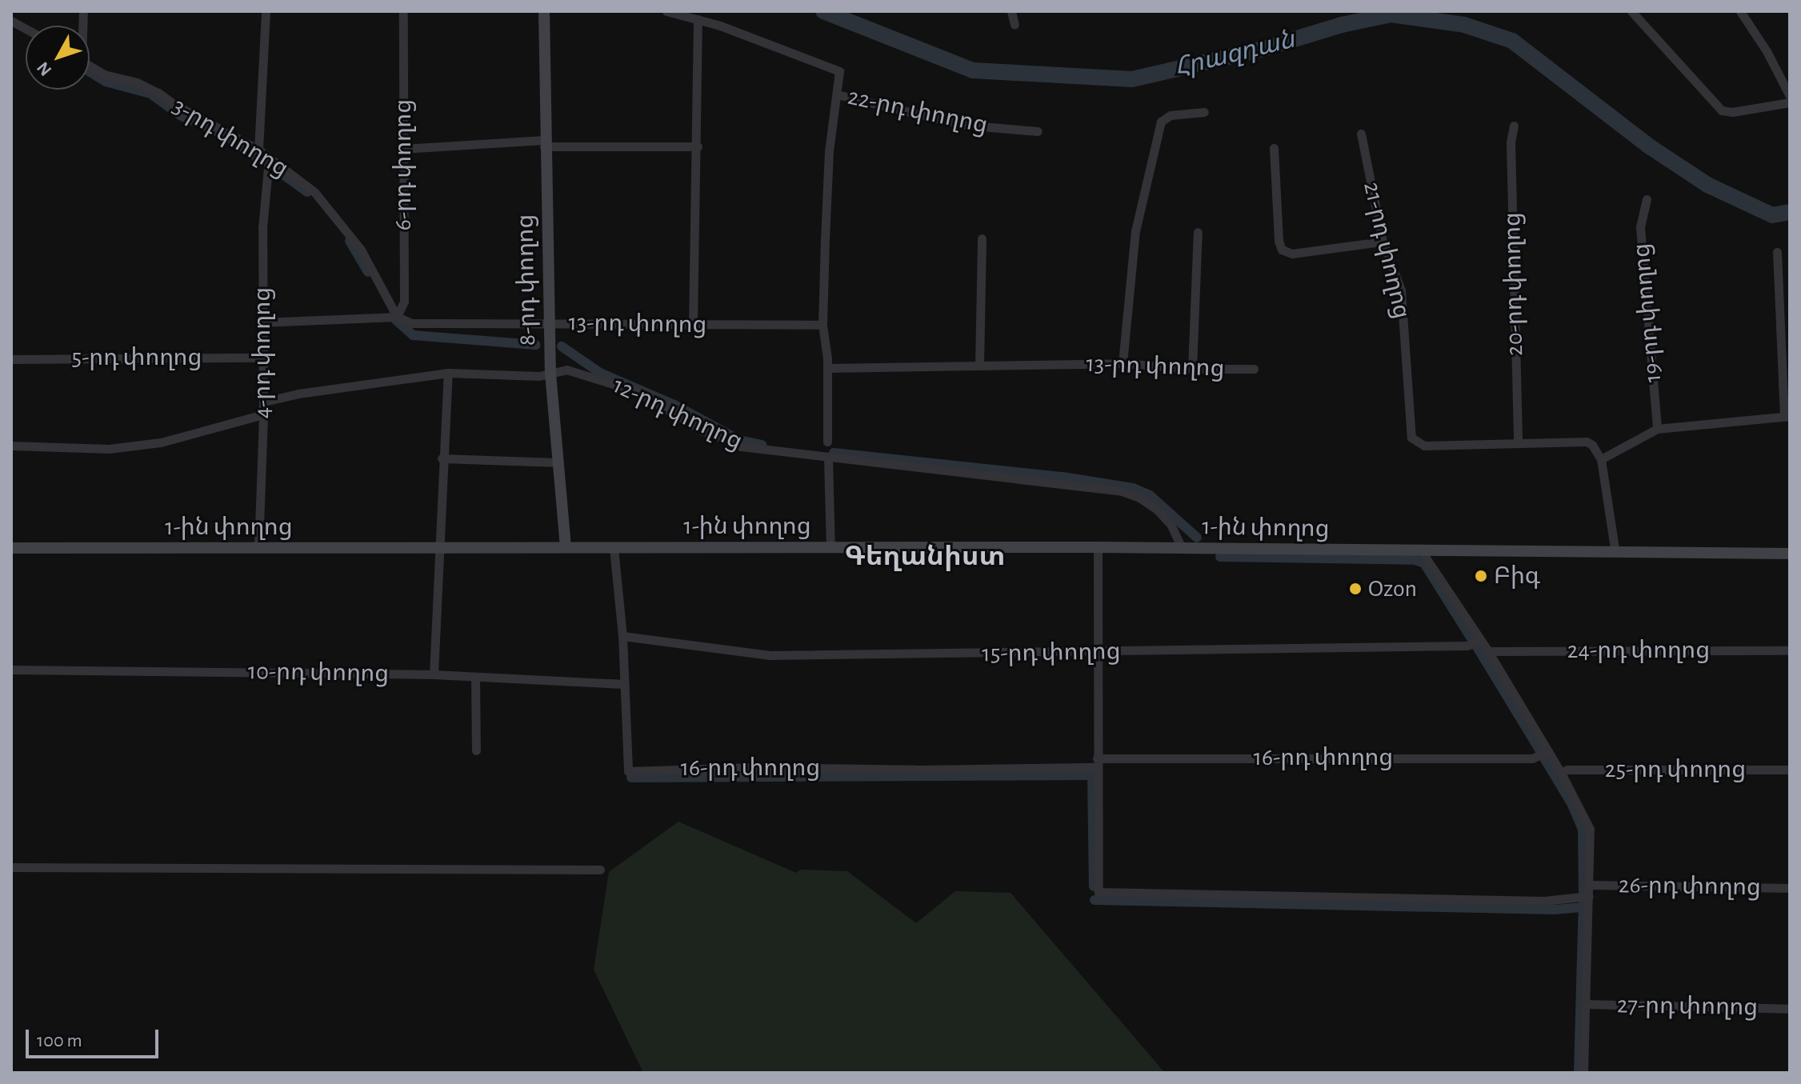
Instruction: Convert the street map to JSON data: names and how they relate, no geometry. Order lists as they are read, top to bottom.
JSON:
{
  "streets": {
    "main road": ["8-րդ փողոց", "1-ին փողոց"],
    "street": [
      "22-րդ փողոց",
      "3-րդ փողոց",
      "6-րդ փողոց",
      "21-րդ փողոց",
      "20-րդ փողոց",
      "19-րդ փողոց",
      "13-րդ փողոց",
      "4-րդ փողոց",
      "5-րդ փողոց",
      "12-րդ փողոց",
      "24-րդ փողոց",
      "15-րդ փողոց",
      "10-րդ փողոց",
      "16-րդ փողոց",
      "25-րդ փողոց",
      "26-րդ փողոց",
      "27-րդ փողոց"
    ]
  },
  "crossings": [
    ["3-րդ փողոց", "6-րդ փողոց"],
    ["3-րդ փողոց", "13-րդ փողոց"],
    ["3-րդ փողոց", "4-րդ փողոց"],
    ["6-րդ փողոց", "13-րդ փողոց"],
    ["21-րդ փողոց", "20-րդ փողոց"],
    ["8-րդ փողոց", "13-րդ փողոց"],
    ["8-րդ փողոց", "12-րդ փողոց"],
    ["8-րդ փողոց", "1-ին փողոց"],
    ["13-րդ փողոց", "4-րդ փողոց"],
    ["4-րդ փողոց", "5-րդ փողոց"],
    ["4-րդ փողոց", "12-րդ փողոց"],
    ["4-րդ փողոց", "1-ին փողոց"],
    ["12-րդ փողոց", "1-ին փողոց"],
    ["1-ին փողոց", "16-րդ փողոց"],
    ["15-րդ փողոց", "16-րդ փողոց"],
    ["10-րդ փողոց", "16-րդ փողոց"]
  ],
  "districts": ["Գեղանիստ"],
  "water": ["Հրազդան"],
  "places": ["Բիգ", "Ozon"],
  "scale_bar": "100 m",
  "north": "bottom left"
}
